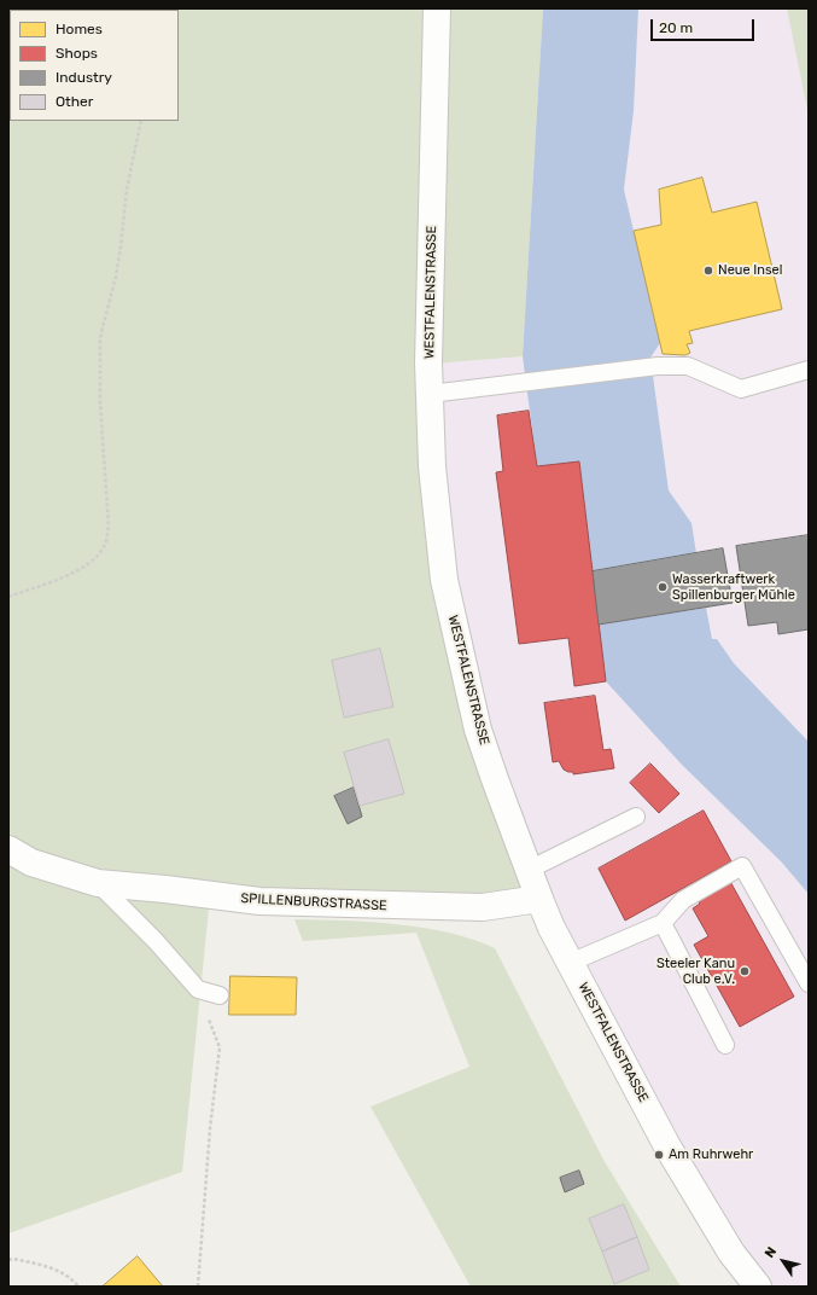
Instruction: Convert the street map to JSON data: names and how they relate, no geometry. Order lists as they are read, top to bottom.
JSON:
{
  "streets": {
    "main road": ["WESTFALENSTRASSE", "SPILLENBURGSTRASSE"]
  },
  "crossings": [
    ["WESTFALENSTRASSE", "SPILLENBURGSTRASSE"]
  ],
  "places": [
    "Neue Insel",
    "Wasserkraftwerk Spillenburger Mühle",
    "Steeler Kanu Club e.V.",
    "Am Ruhrwehr"
  ],
  "legend": [
    "Homes",
    "Shops",
    "Industry",
    "Other"
  ],
  "scale_bar": "20 m",
  "north": "top left"
}
